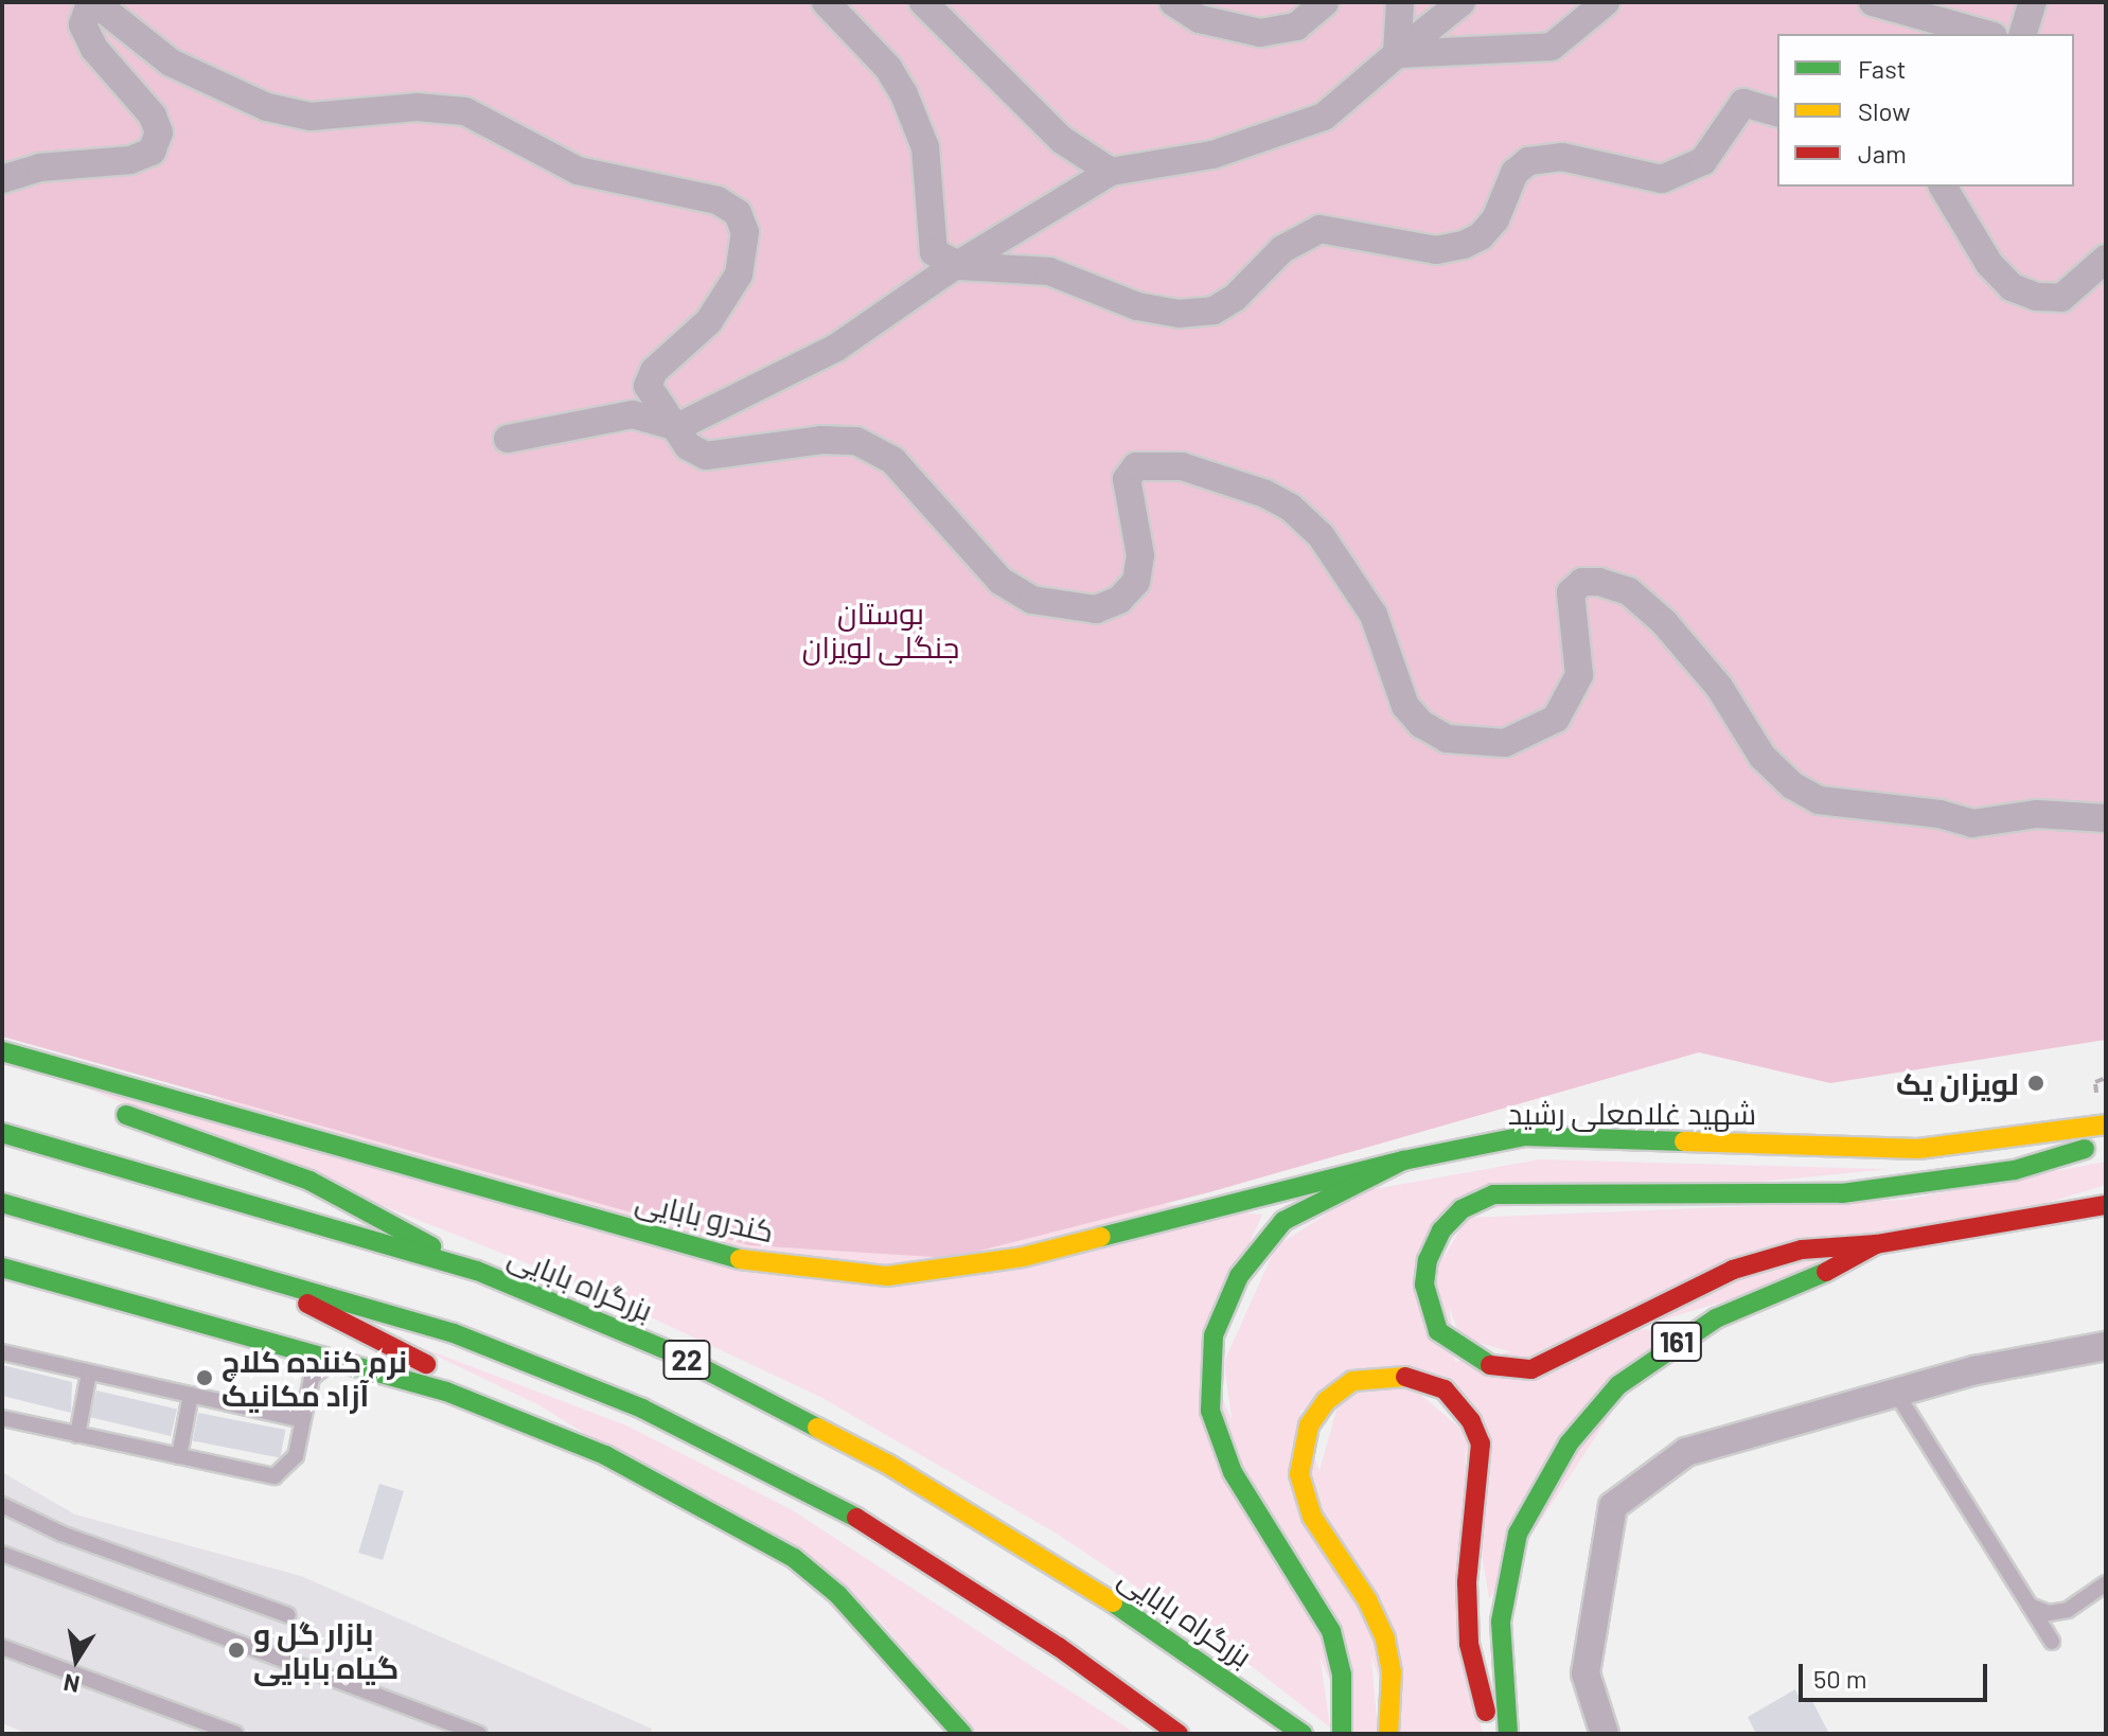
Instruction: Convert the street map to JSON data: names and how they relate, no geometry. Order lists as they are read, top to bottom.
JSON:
{
  "streets": {
    "main road": [
      "شهید غلامعلی رشید",
      "کندرو بابایی",
      "بزرگراه بابایی",
      "161",
      "22"
    ]
  },
  "crossings": [
    ["شهید غلامعلی رشید", "کندرو بابایی"]
  ],
  "parks": ["بوستان جنگلی لویزان"],
  "places": ["لویزان یک", "نرم کننده کلاچ آزاد مکانیک", "بازار گل و گیاه بابایی"],
  "legend": ["Fast", "Slow", "Jam"],
  "scale_bar": "50 m",
  "north": "bottom"
}
